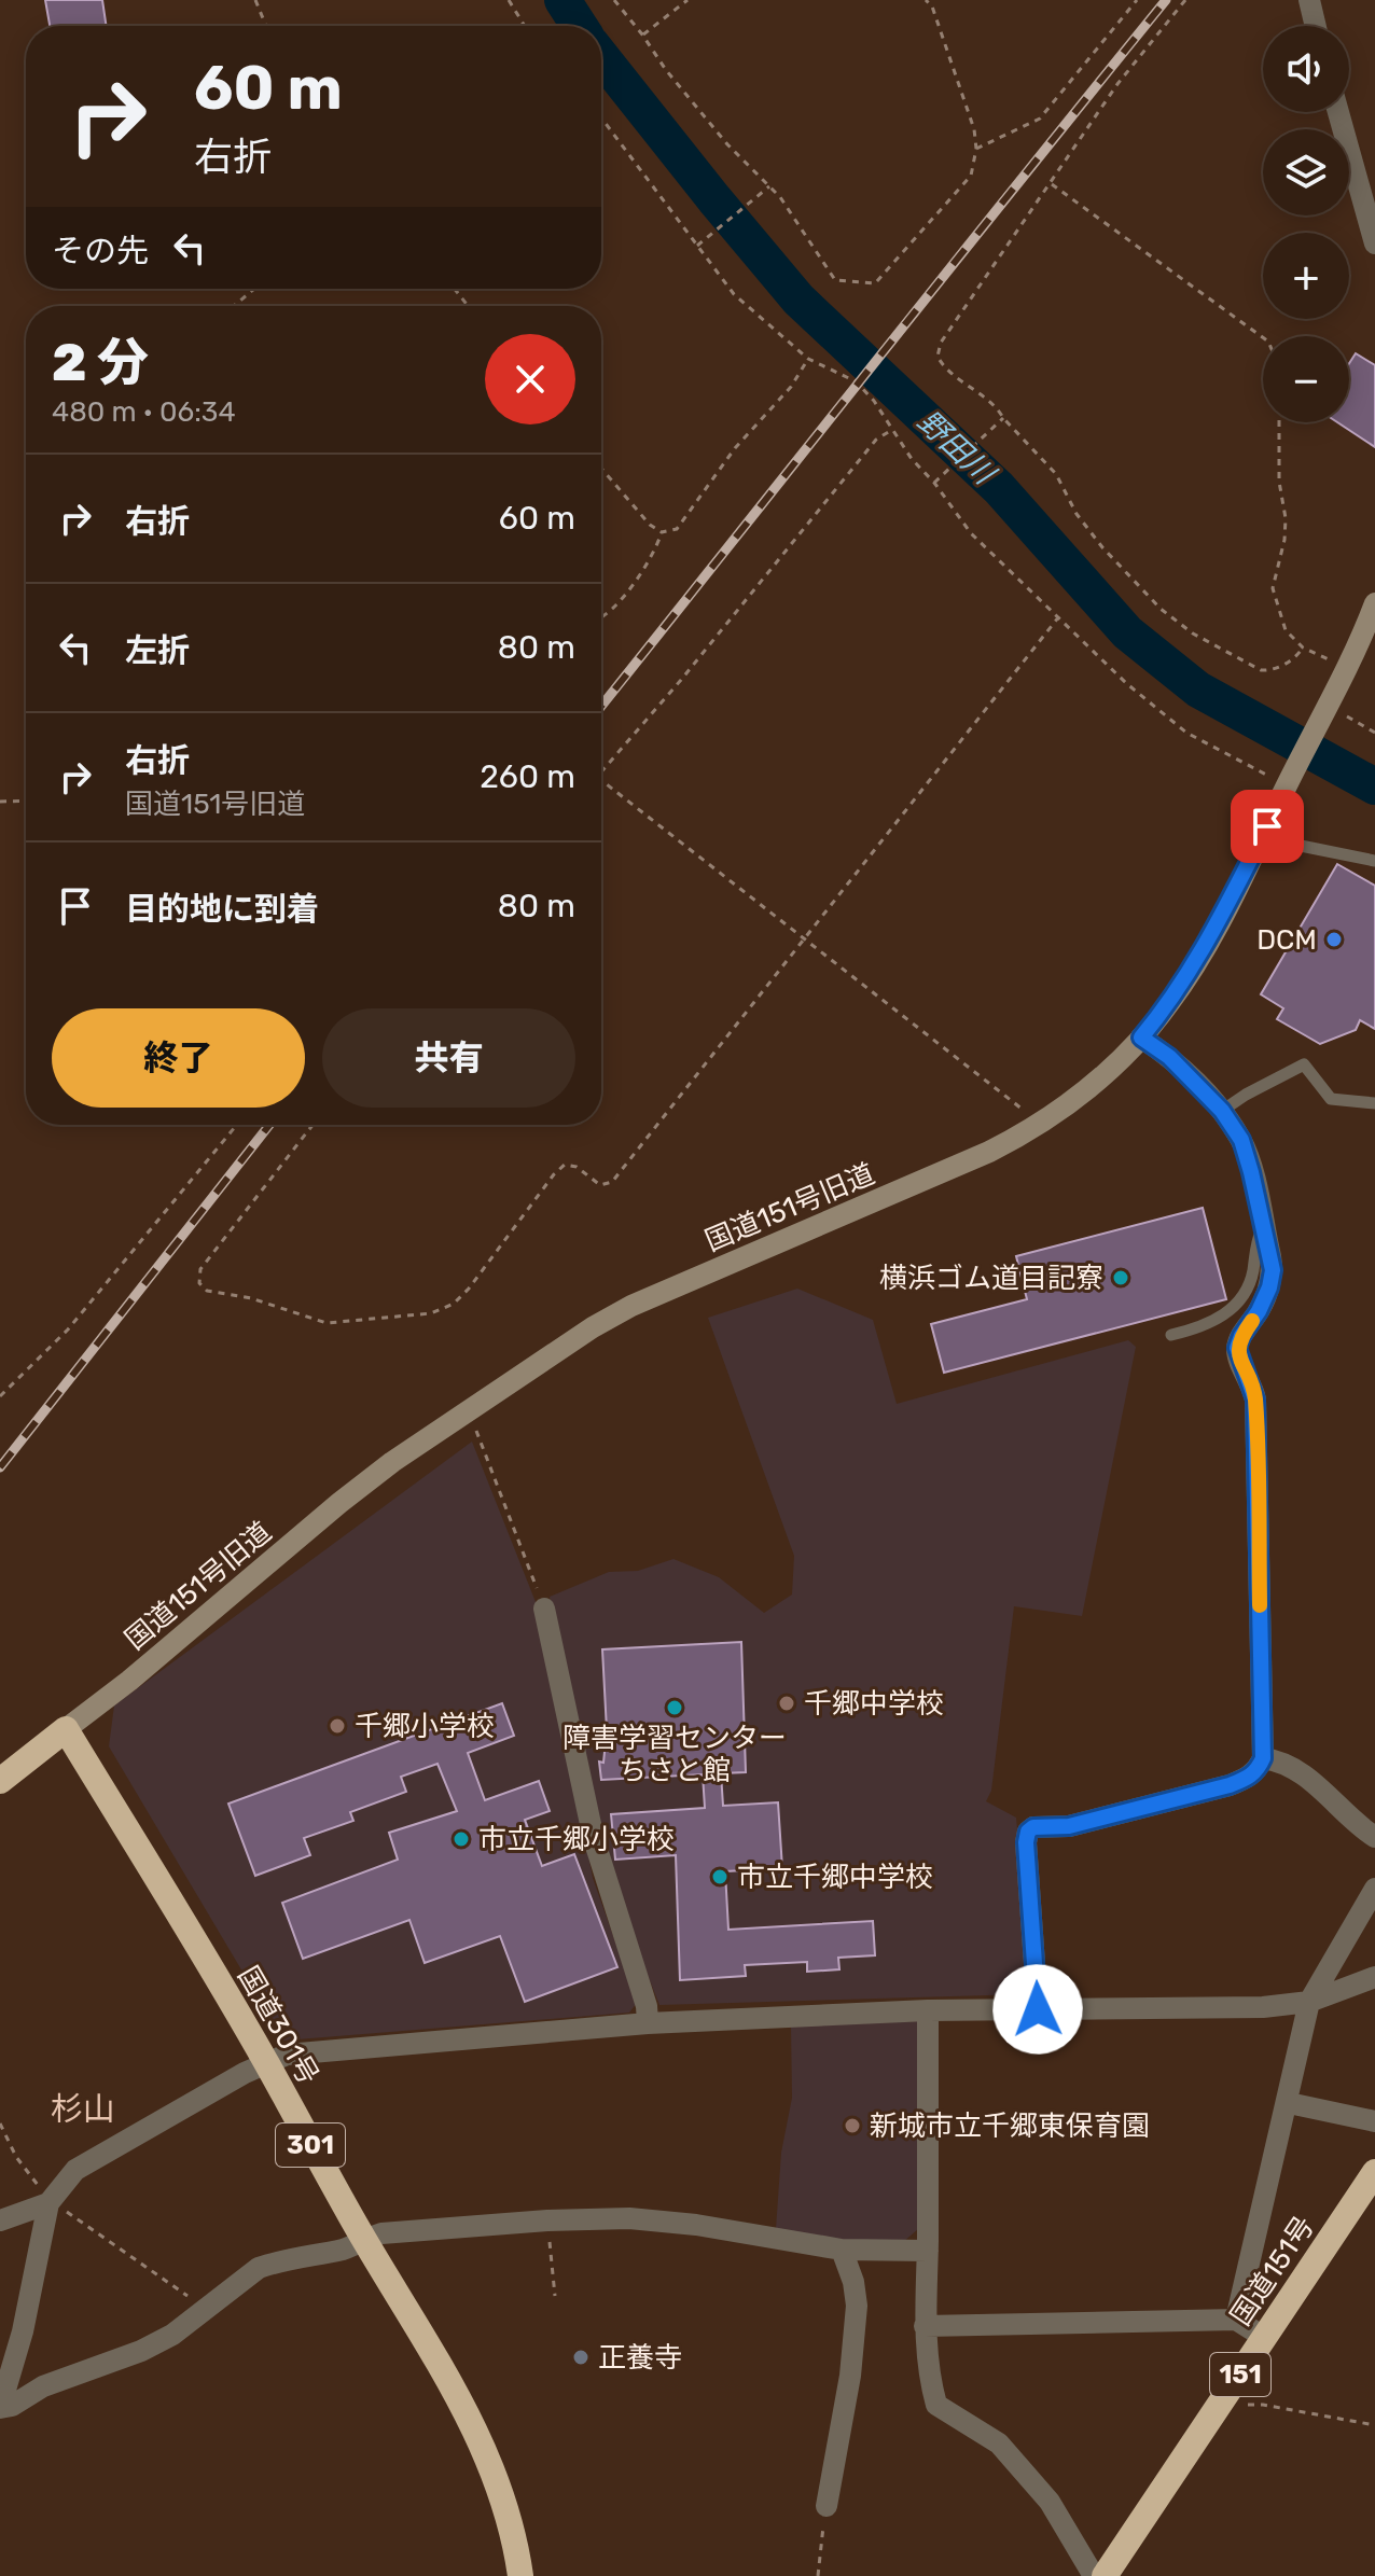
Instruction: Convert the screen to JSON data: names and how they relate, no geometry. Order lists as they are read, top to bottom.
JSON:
{
  "streets": {
    "highway": [
      "国道301号",
      "301",
      "国道151号",
      "151"
    ],
    "street": ["国道151号旧道"]
  },
  "crossings": [
    ["国道151号旧道", "国道301号"]
  ],
  "districts": ["杉山"],
  "water": ["野田川"],
  "places": [
    "DCM",
    "横浜ゴム道目記寮",
    "千郷中学校",
    "障害学習センター ちさと館",
    "千郷小学校",
    "市立千郷小学校",
    "市立千郷中学校",
    "新城市立千郷東保育園",
    "正養寺"
  ],
  "page": {
    "map_buttons": ["+", "−"],
    "turn": ["60 m", "右折"],
    "then": "その先",
    "heading": ["2 分", "480 m · 06:34"],
    "list": [
      {
        "name": "右折",
        "value": "60 m"
      },
      {
        "name": "左折",
        "value": "80 m"
      },
      {
        "name": "右折",
        "note": "国道151号旧道",
        "value": "260 m"
      },
      {
        "name": "目的地に到着",
        "value": "80 m"
      }
    ],
    "buttons": ["終了", "共有"]
  }
}
